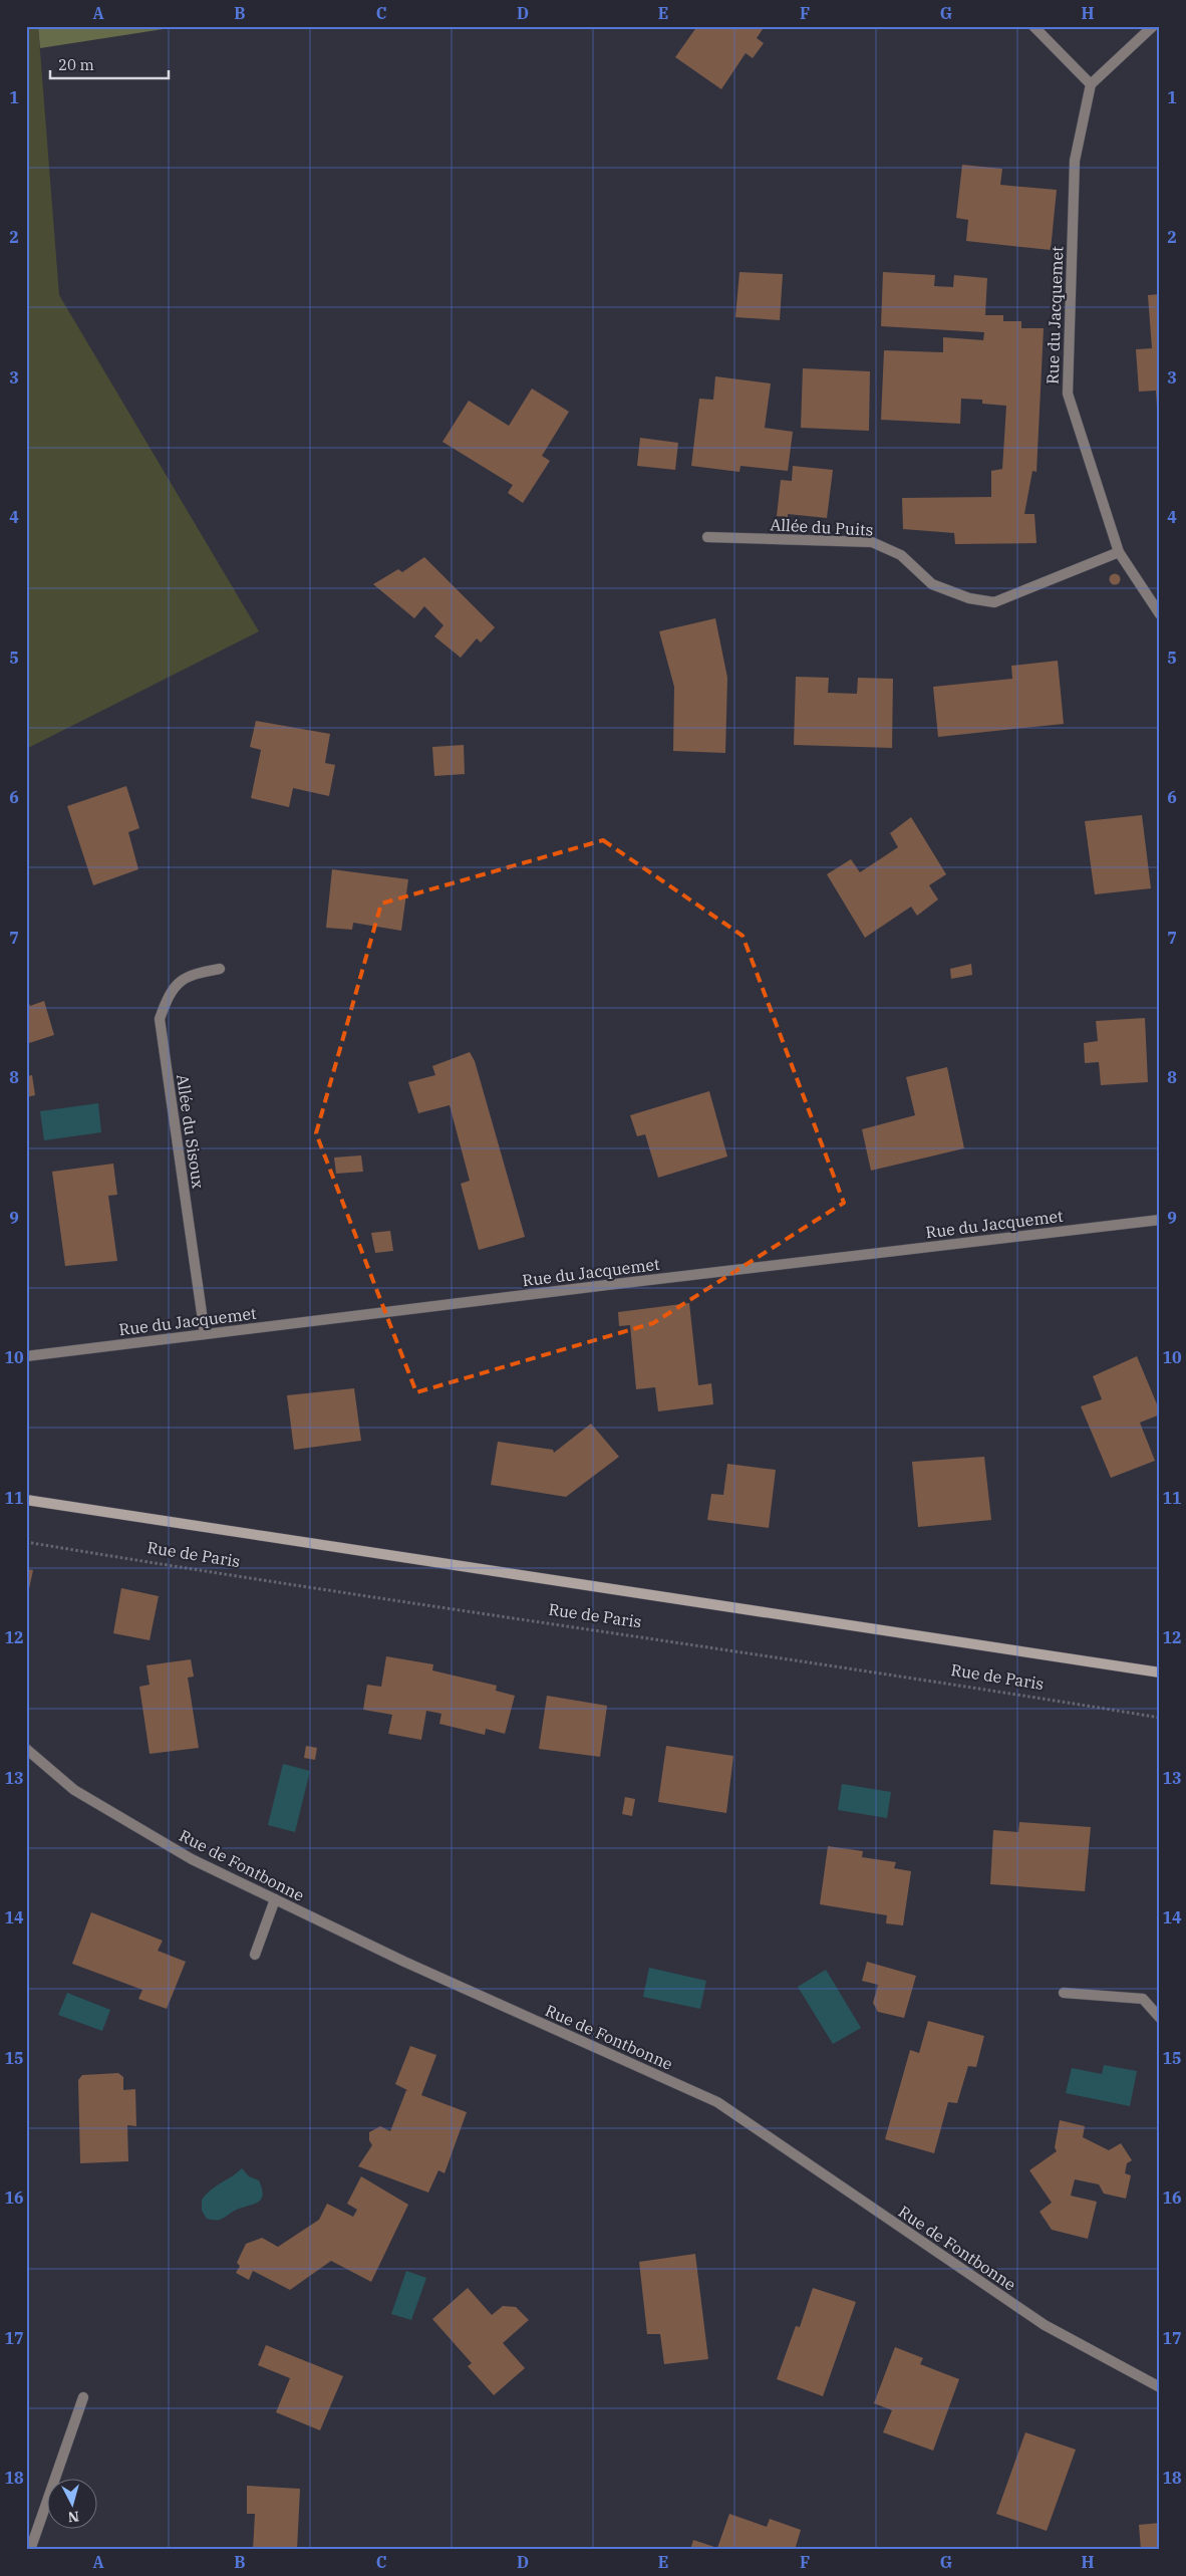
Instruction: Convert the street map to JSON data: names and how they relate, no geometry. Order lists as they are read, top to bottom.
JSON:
{
  "streets": {
    "main road": ["Rue de Paris"],
    "street": [
      "Rue du Jacquemet",
      "Allée du Puits",
      "Allée du Sisoux",
      "Rue de Fontbonne"
    ]
  },
  "crossings": [
    ["Rue du Jacquemet", "Allée du Puits"],
    ["Rue du Jacquemet", "Allée du Sisoux"]
  ],
  "scale_bar": "20 m",
  "north": "bottom",
  "grid": {
    "columns": [
      "A",
      "B",
      "C",
      "D",
      "E",
      "F",
      "G",
      "H"
    ],
    "rows": [
      "1",
      "2",
      "3",
      "4",
      "5",
      "6",
      "7",
      "8",
      "9",
      "10",
      "11",
      "12",
      "13",
      "14",
      "15",
      "16",
      "17",
      "18"
    ]
  }
}
